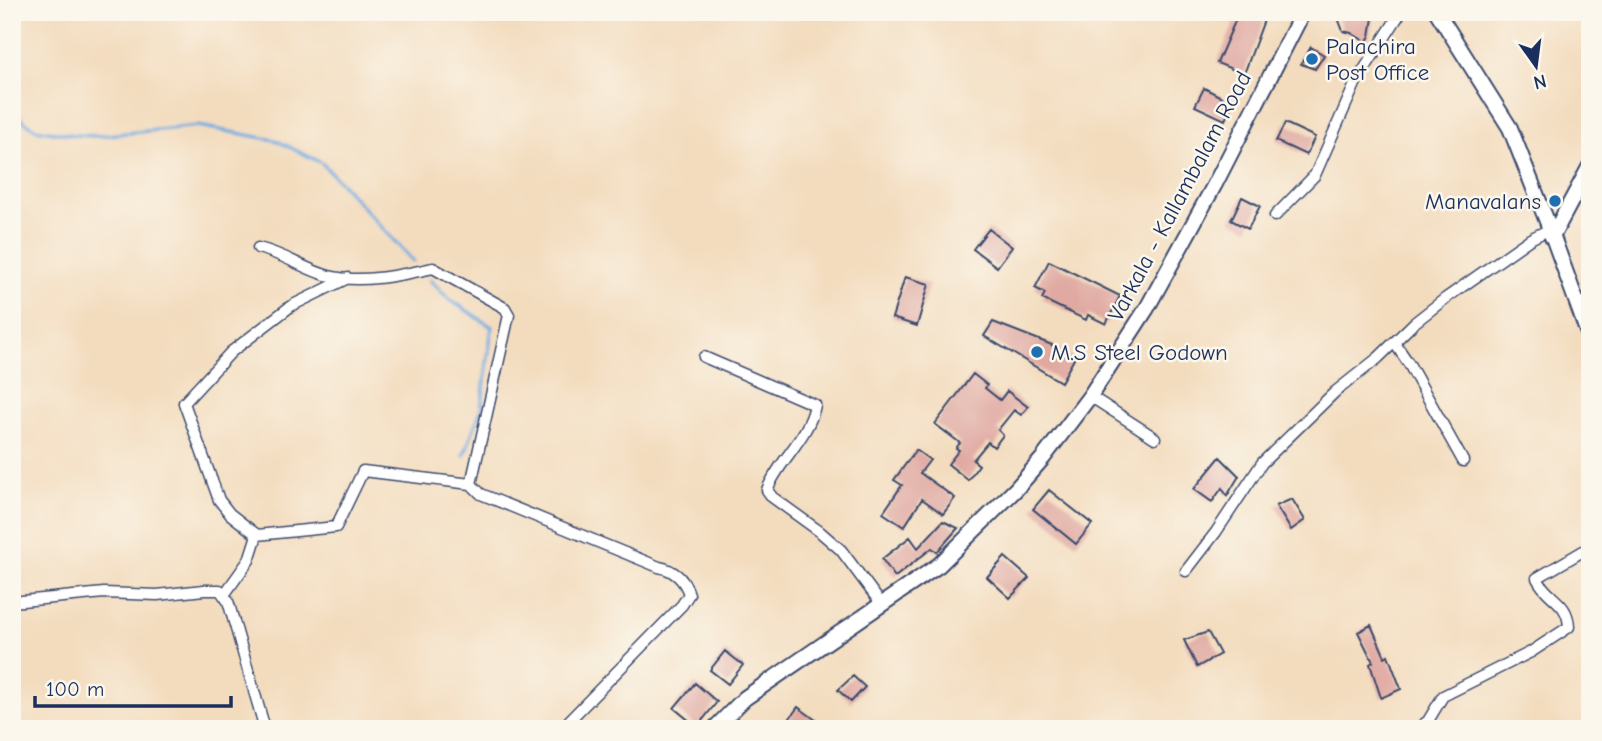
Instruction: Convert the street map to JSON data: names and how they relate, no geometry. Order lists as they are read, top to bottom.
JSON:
{
  "streets": {
    "main road": ["Varkala - Kallambalam Road"]
  },
  "places": ["Palachira Post Office", "Manavalans", "M.S Steel Godown"],
  "scale_bar": "100 m",
  "north": "bottom"
}
